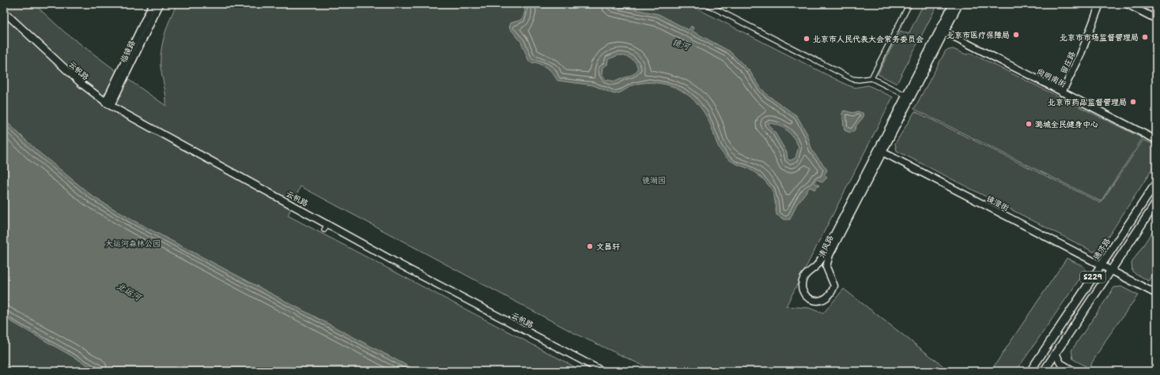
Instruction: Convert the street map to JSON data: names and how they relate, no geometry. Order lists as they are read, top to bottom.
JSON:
{
  "streets": {
    "main road": ["通济路", "S229"],
    "street": [
      "临镜路",
      "留庄路",
      "云帆路",
      "尚明南街",
      "镜澄街",
      "清风路"
    ]
  },
  "crossings": [
    ["临镜路", "云帆路"],
    ["留庄路", "尚明南街"],
    ["尚明南街", "清风路"],
    ["镜澄街", "清风路"],
    ["镜澄街", "通济路"],
    ["镜澄街", "S229"]
  ],
  "water": ["镜河", "北运河"],
  "parks": ["镜湖园", "大运河森林公园"],
  "places": [
    "北京市医疗保障局",
    "北京市市场监督管理局",
    "北京市人民代表大会常务委员会",
    "北京市药品监督管理局",
    "潞城全民健身中心",
    "文昌轩"
  ]
}
